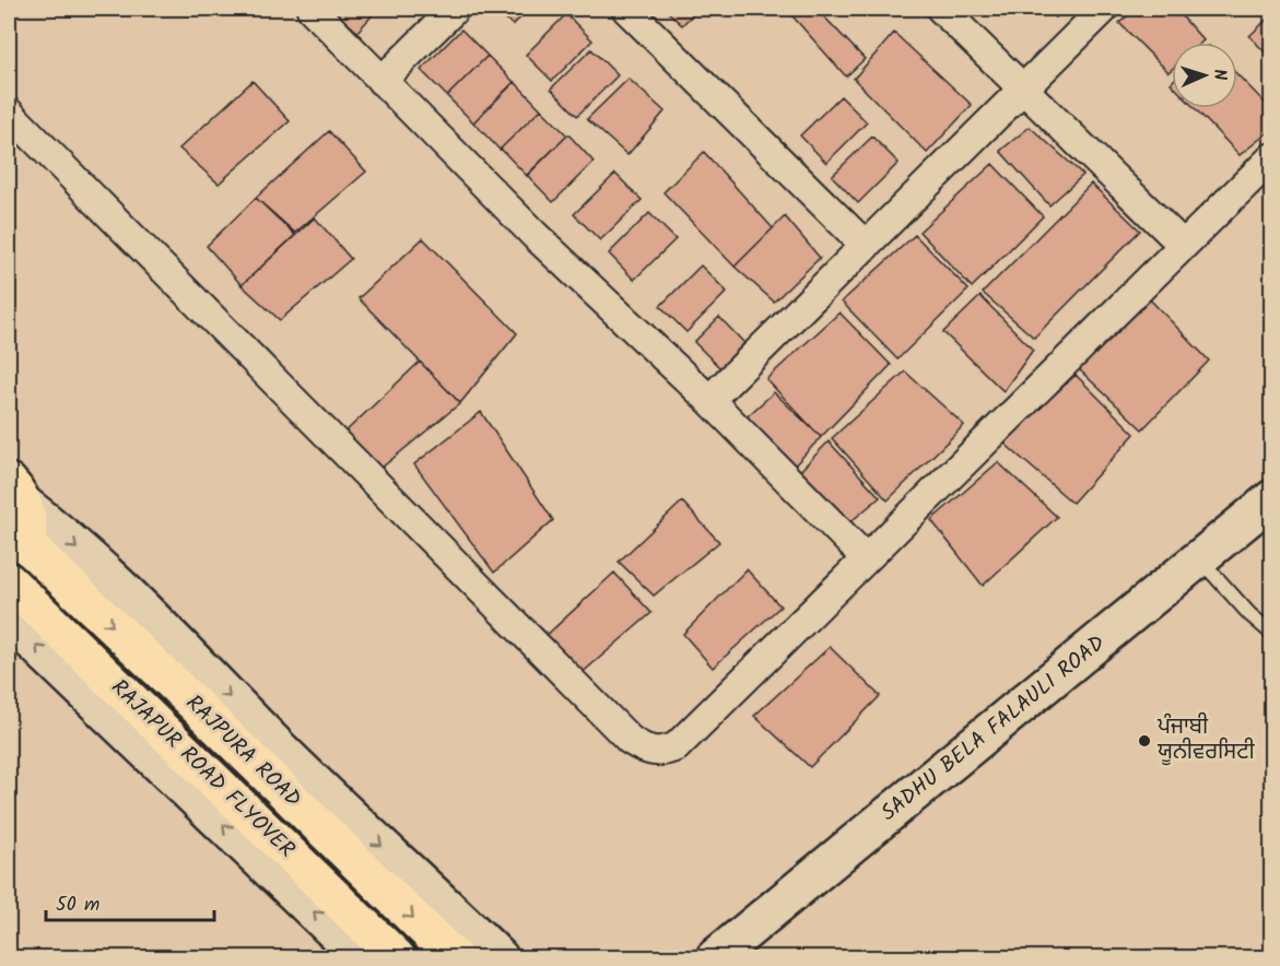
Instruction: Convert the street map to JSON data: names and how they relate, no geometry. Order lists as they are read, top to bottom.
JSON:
{
  "streets": {
    "highway": ["RAJPURA ROAD", "RAJAPUR ROAD FLYOVER"],
    "street": ["SADHU BELA FALAULI ROAD"]
  },
  "one_way": ["RAJPURA ROAD"],
  "places": ["ਪੰਜਾਬੀ ਯੂਨੀਵਰਸਿਟੀ"],
  "scale_bar": "50 m",
  "north": "right"
}
